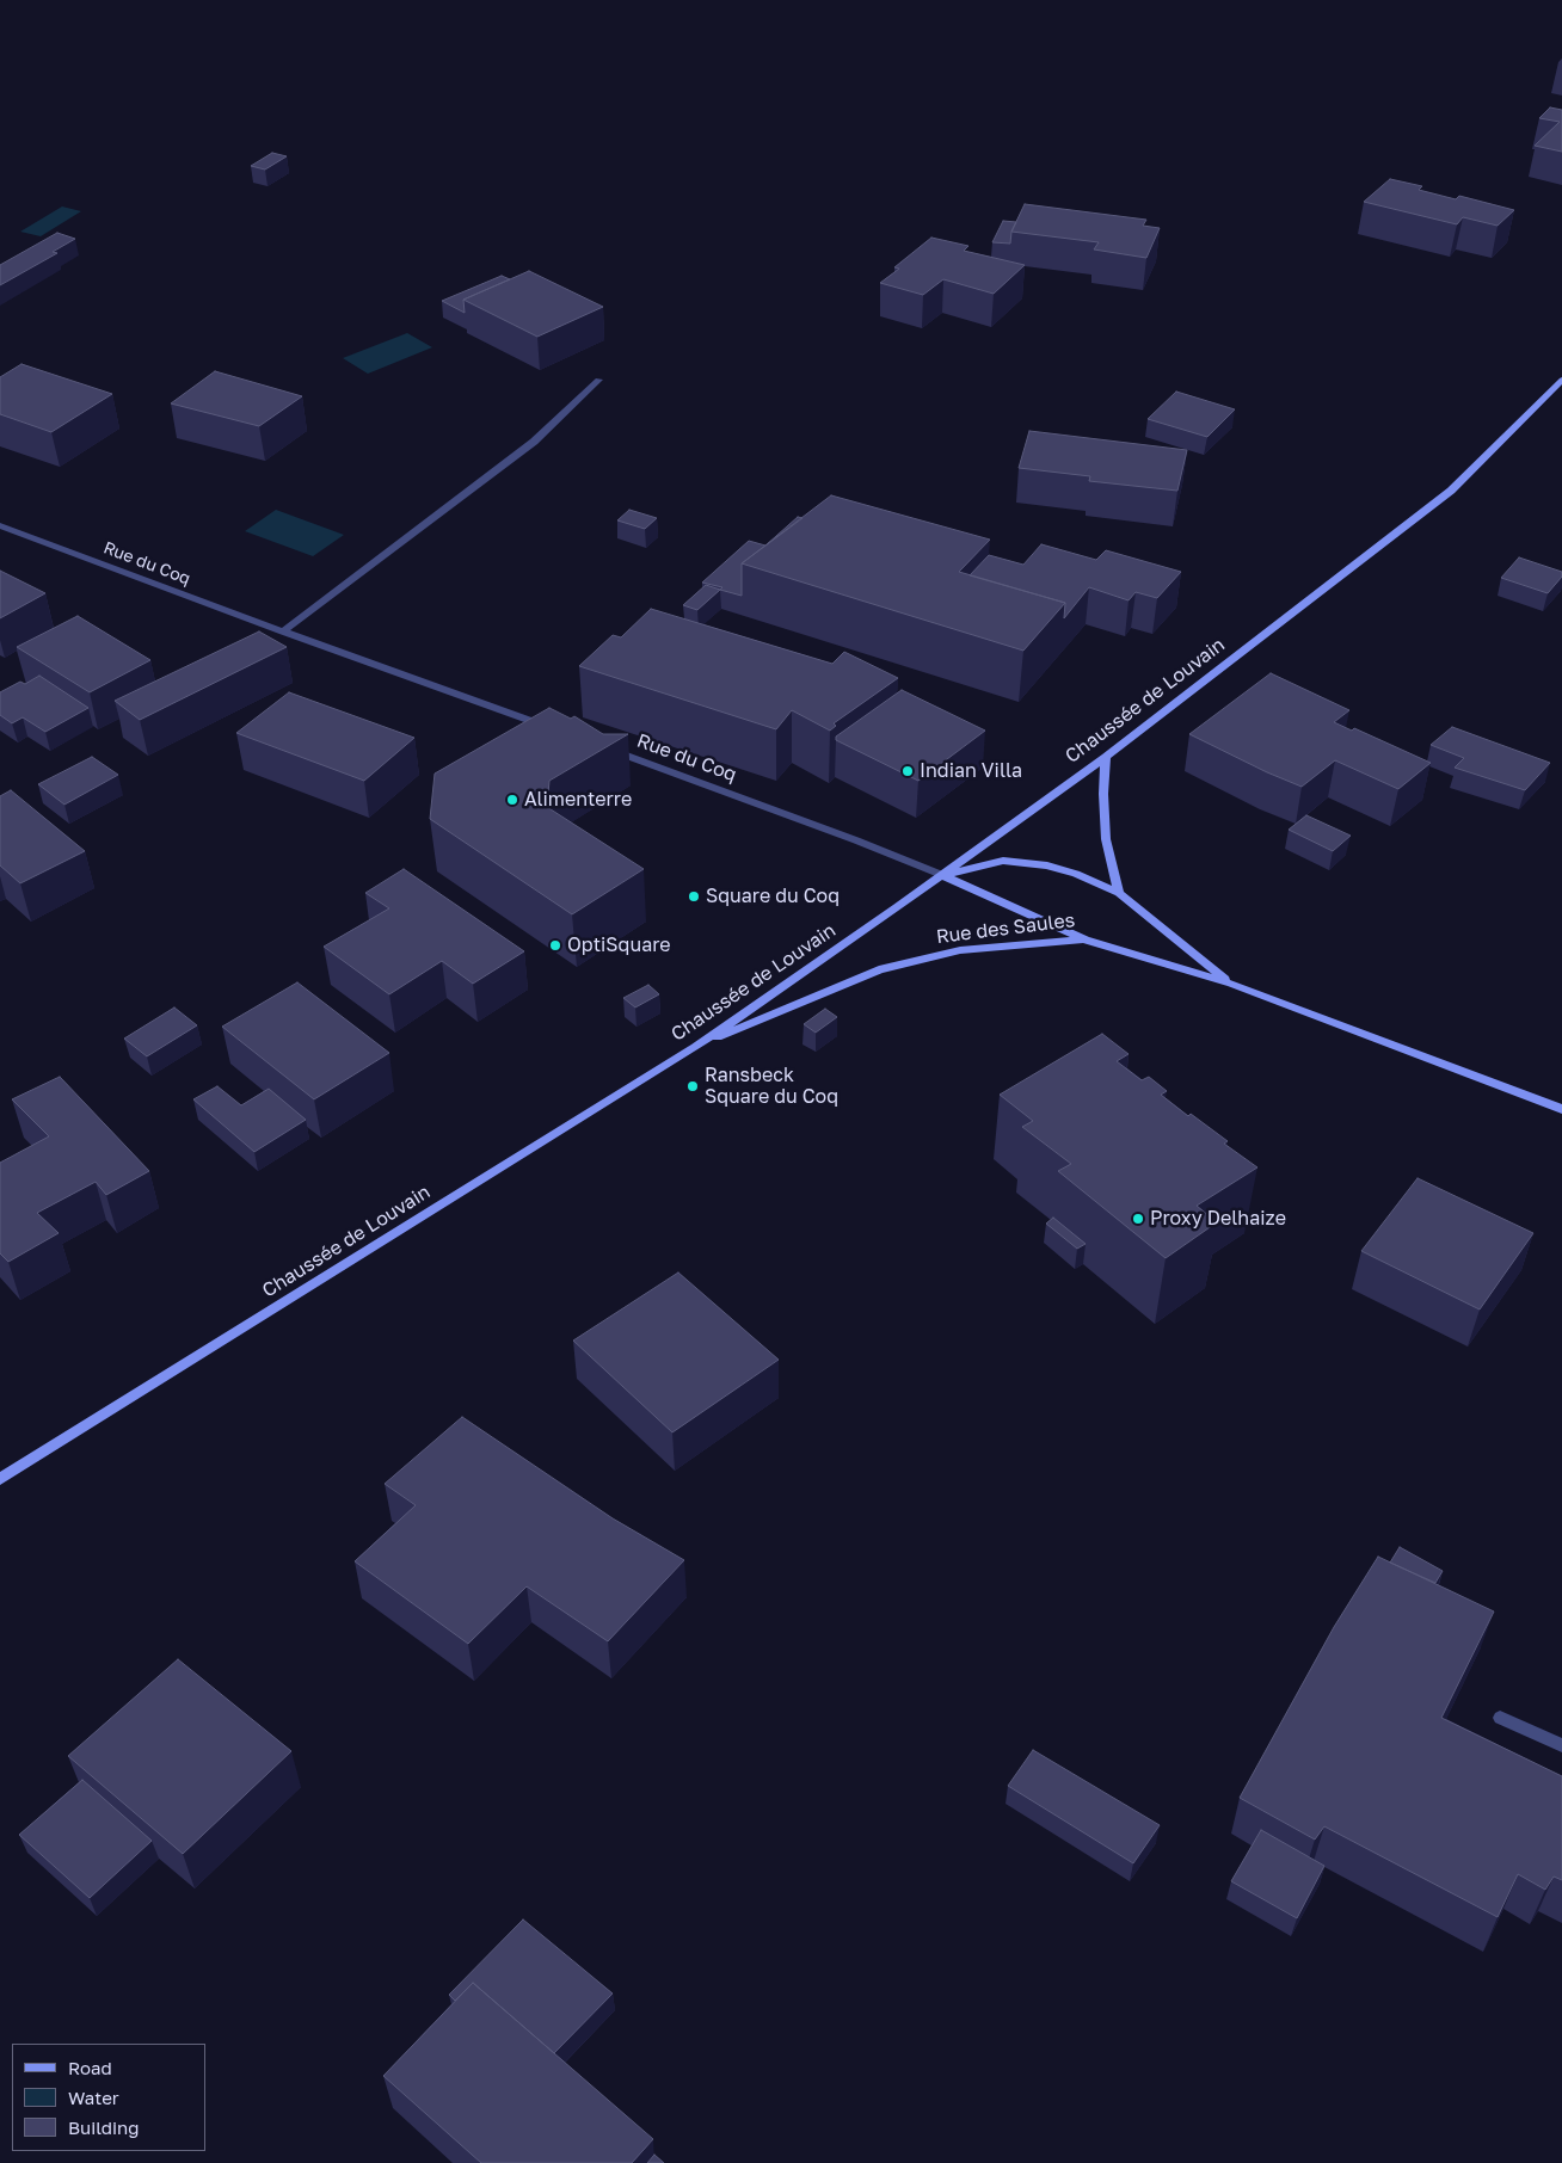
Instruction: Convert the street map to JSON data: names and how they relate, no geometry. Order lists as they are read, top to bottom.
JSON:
{
  "streets": {
    "main road": ["Chaussée de Louvain", "Rue des Saules"],
    "street": ["Rue du Coq"]
  },
  "crossings": [
    ["Rue du Coq", "Chaussée de Louvain"],
    ["Rue du Coq", "Rue des Saules"],
    ["Chaussée de Louvain", "Rue des Saules"]
  ],
  "places": [
    "Indian Villa",
    "Alimenterre",
    "Square du Coq",
    "OptiSquare",
    "Ransbeck Square du Coq",
    "Proxy Delhaize"
  ],
  "legend": ["Road", "Water", "Building"]
}
